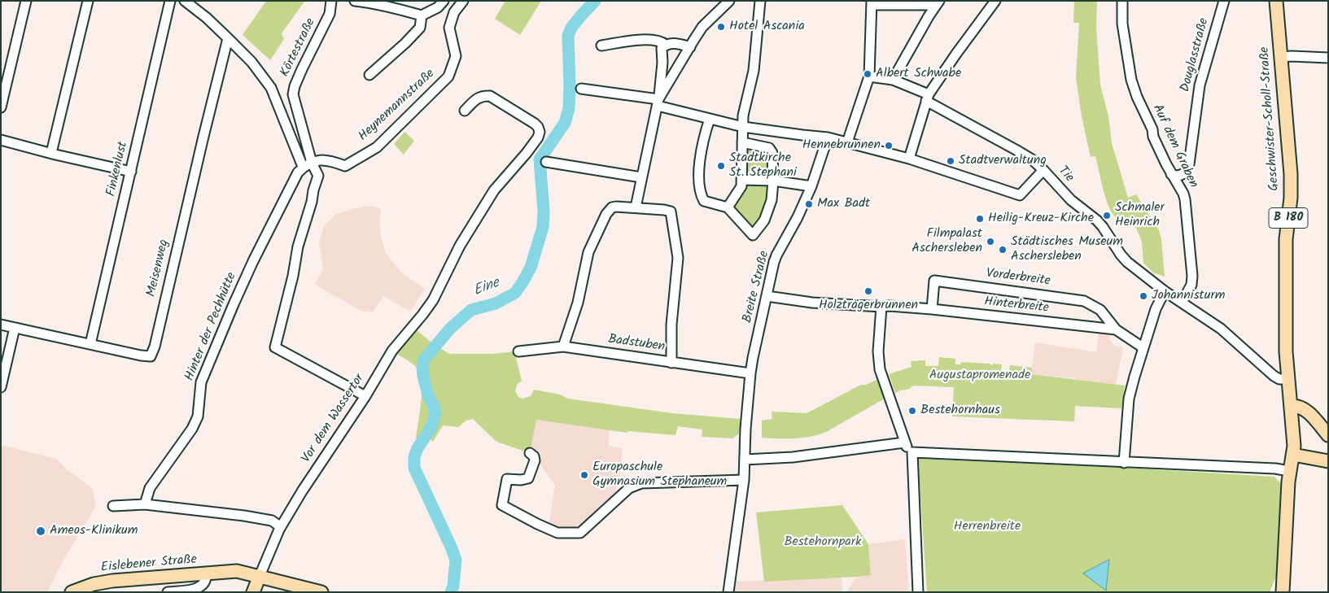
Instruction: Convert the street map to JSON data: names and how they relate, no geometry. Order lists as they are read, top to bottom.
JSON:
{
  "streets": {
    "main road": ["Geschwister-Scholl-Straße", "B 180", "Eislebener Straße"],
    "street": [
      "Körtestraße",
      "Douglasstraße",
      "Heynemannstraße",
      "Auf dem Graben",
      "Finkenlust",
      "Tie",
      "Meisenweg",
      "Vorderbreite",
      "Breite Straße",
      "Hinterbreite",
      "Hinter der Pechhütte",
      "Badstuben",
      "Vor dem Wassertor"
    ]
  },
  "crossings": [
    ["Körtestraße", "Heynemannstraße"],
    ["Körtestraße", "Hinter der Pechhütte"],
    ["Körtestraße", "Vor dem Wassertor"],
    ["Douglasstraße", "Auf dem Graben"],
    ["Heynemannstraße", "Hinter der Pechhütte"],
    ["Geschwister-Scholl-Straße", "Tie"],
    ["Geschwister-Scholl-Straße", "B 180"],
    ["Auf dem Graben", "Tie"],
    ["Finkenlust", "Meisenweg"],
    ["Vorderbreite", "Hinterbreite"],
    ["Breite Straße", "Hinterbreite"],
    ["Breite Straße", "Badstuben"],
    ["Vor dem Wassertor", "Eislebener Straße"]
  ],
  "water": ["Eine"],
  "parks": ["Augustapromenade", "Herrenbreite", "Bestehornpark"],
  "places": [
    "Hotel Ascania",
    "Albert Schwabe",
    "Hennebrunnen",
    "Stadtverwaltung",
    "Stadtkirche St. Stephani",
    "Max Badt",
    "Schmaler Heinrich",
    "Heilig-Kreuz-Kirche",
    "Filmpalast Aschersleben",
    "Städtisches Museum Aschersleben",
    "Holzträgerbrunnen",
    "Johannisturm",
    "Bestehornhaus",
    "Europaschule Gymnasium Stephaneum",
    "Ameos-Klinikum"
  ]
}
